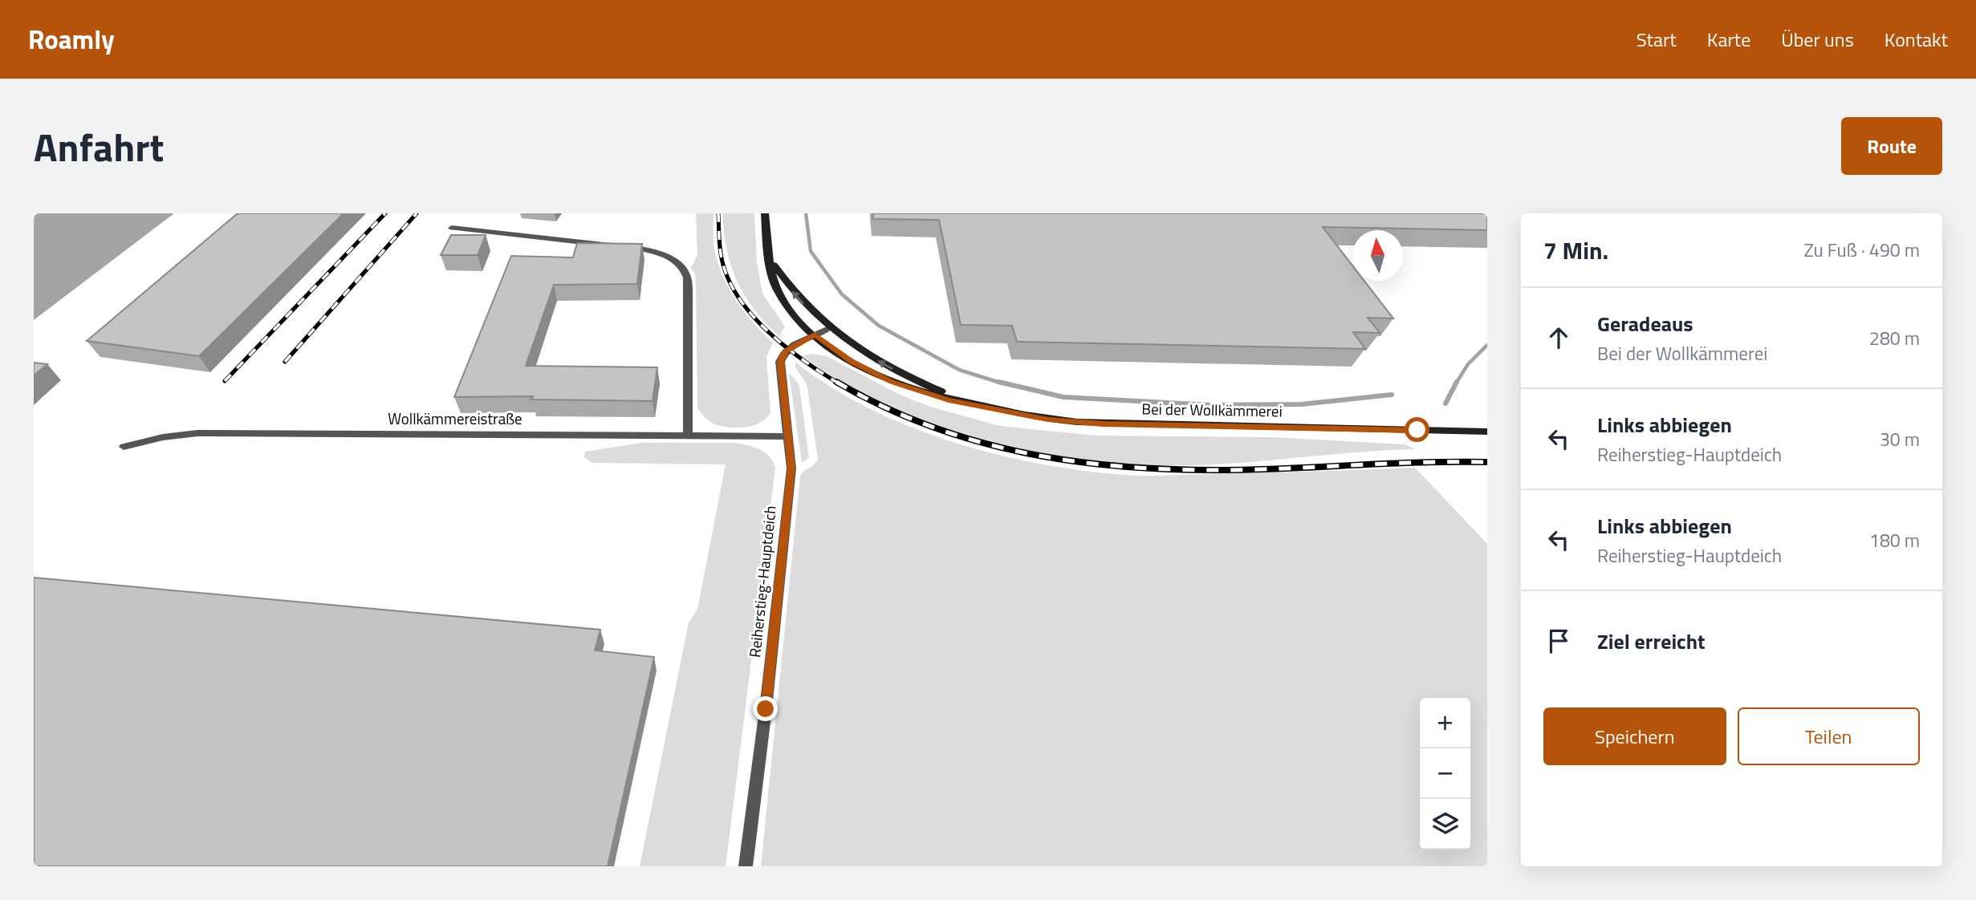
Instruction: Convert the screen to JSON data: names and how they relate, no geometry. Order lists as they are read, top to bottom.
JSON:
{
  "streets": {
    "main road": ["Bei der Wollkämmerei"],
    "street": ["Wollkämmereistraße", "Reiherstieg-Hauptdeich"]
  },
  "crossings": [
    ["Bei der Wollkämmerei", "Reiherstieg-Hauptdeich"],
    ["Wollkämmereistraße", "Reiherstieg-Hauptdeich"]
  ],
  "north": "top",
  "page": {
    "header": "Roamly",
    "nav": [
      "Start",
      "Karte",
      "Über uns",
      "Kontakt"
    ],
    "title": "Anfahrt",
    "buttons": [
      "Route",
      ["Speichern", "Teilen"]
    ],
    "heading": ["7 Min.", "Zu Fuß · 490 m"],
    "list": [
      ["Geradeaus", "Bei der Wollkämmerei", "280 m"],
      ["Links abbiegen", "Reiherstieg-Hauptdeich", "30 m"],
      ["Links abbiegen", "Reiherstieg-Hauptdeich", "180 m"],
      "Ziel erreicht"
    ],
    "map_buttons": ["+", "−"]
  }
}
